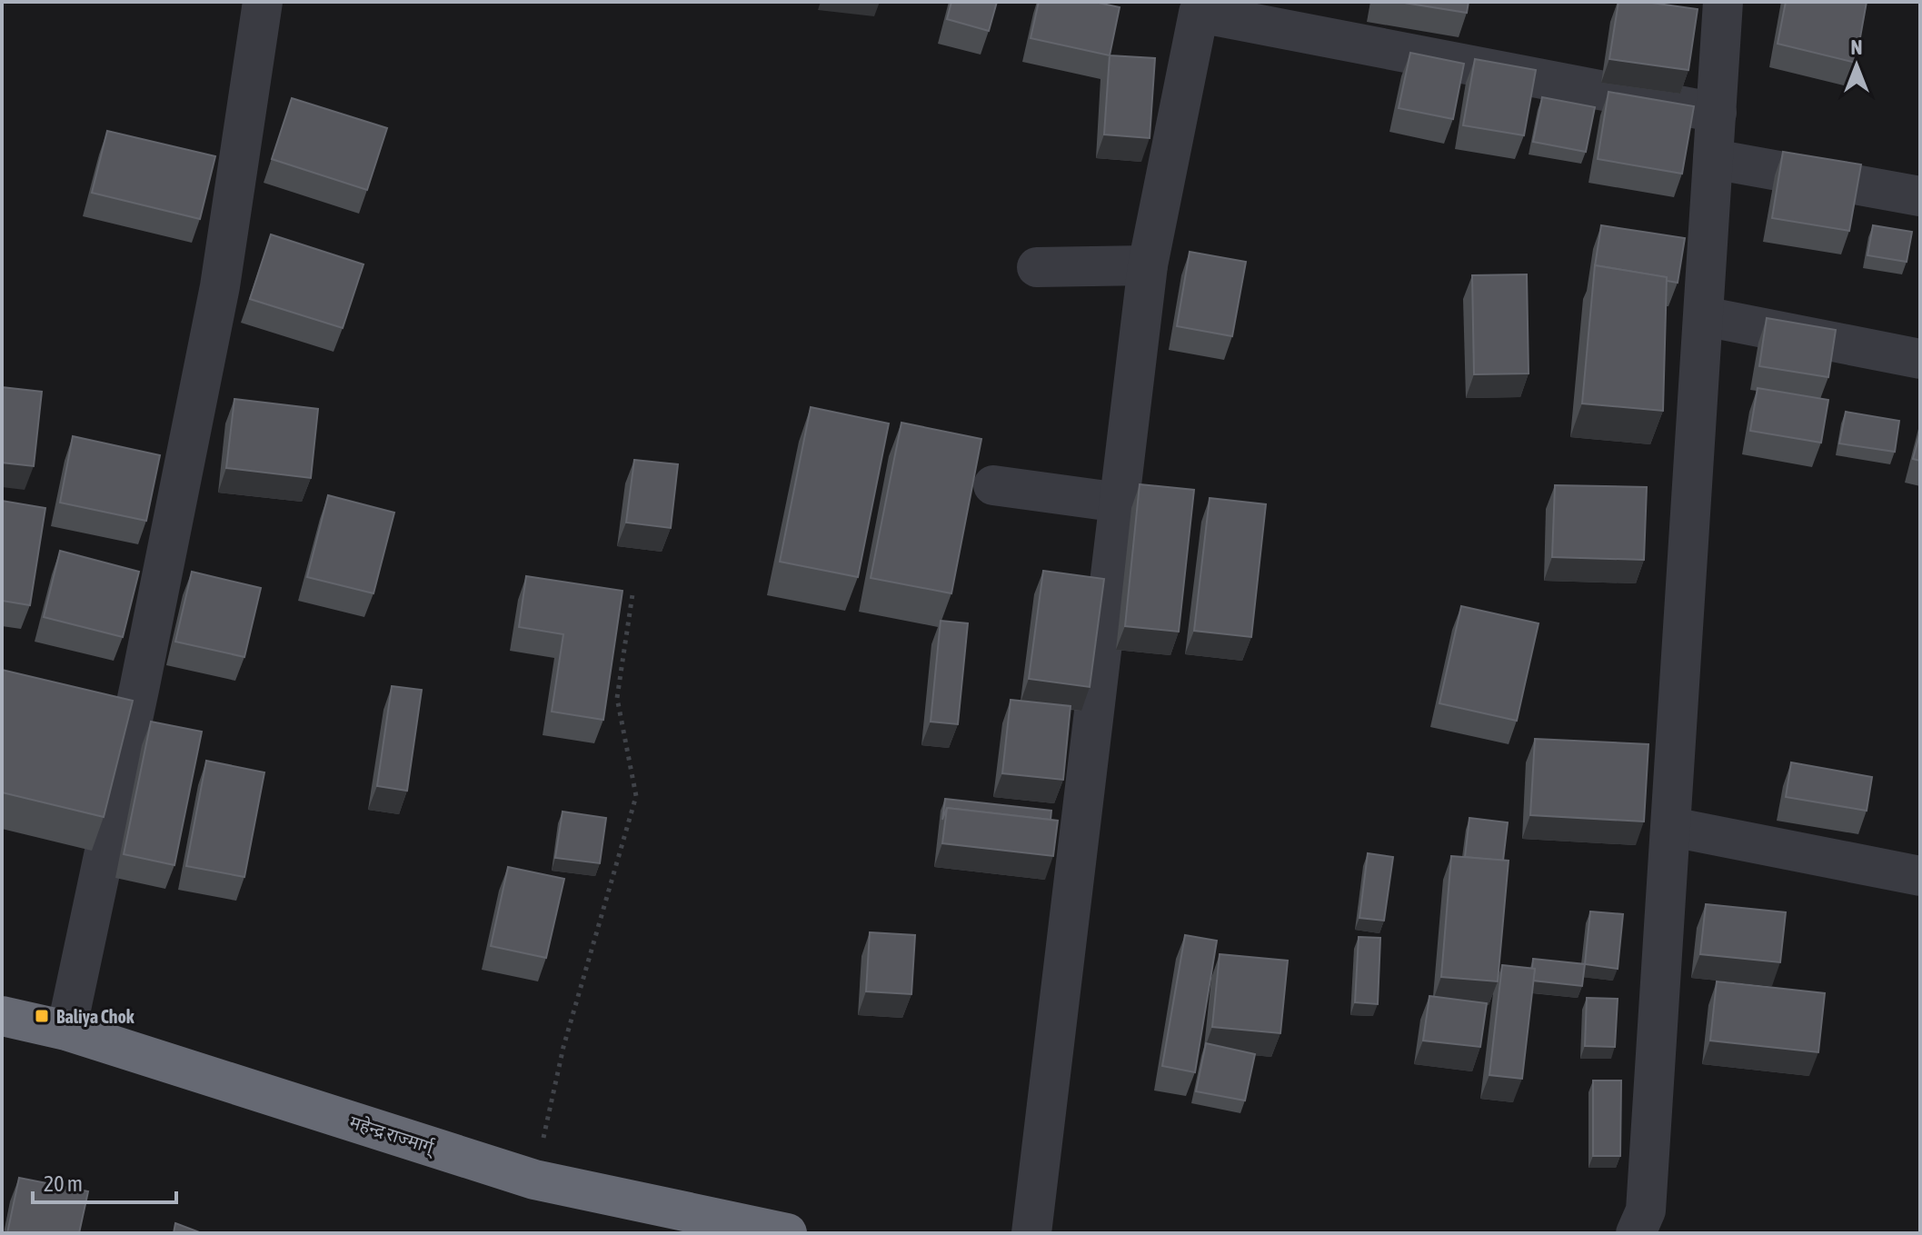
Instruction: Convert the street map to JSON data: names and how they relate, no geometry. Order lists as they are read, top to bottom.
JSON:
{
  "streets": {
    "highway": ["महेन्द्र राज्मार्ग्"]
  },
  "places": {
    "transit": ["Baliya Chok"]
  },
  "scale_bar": "20 m",
  "north": "top"
}
